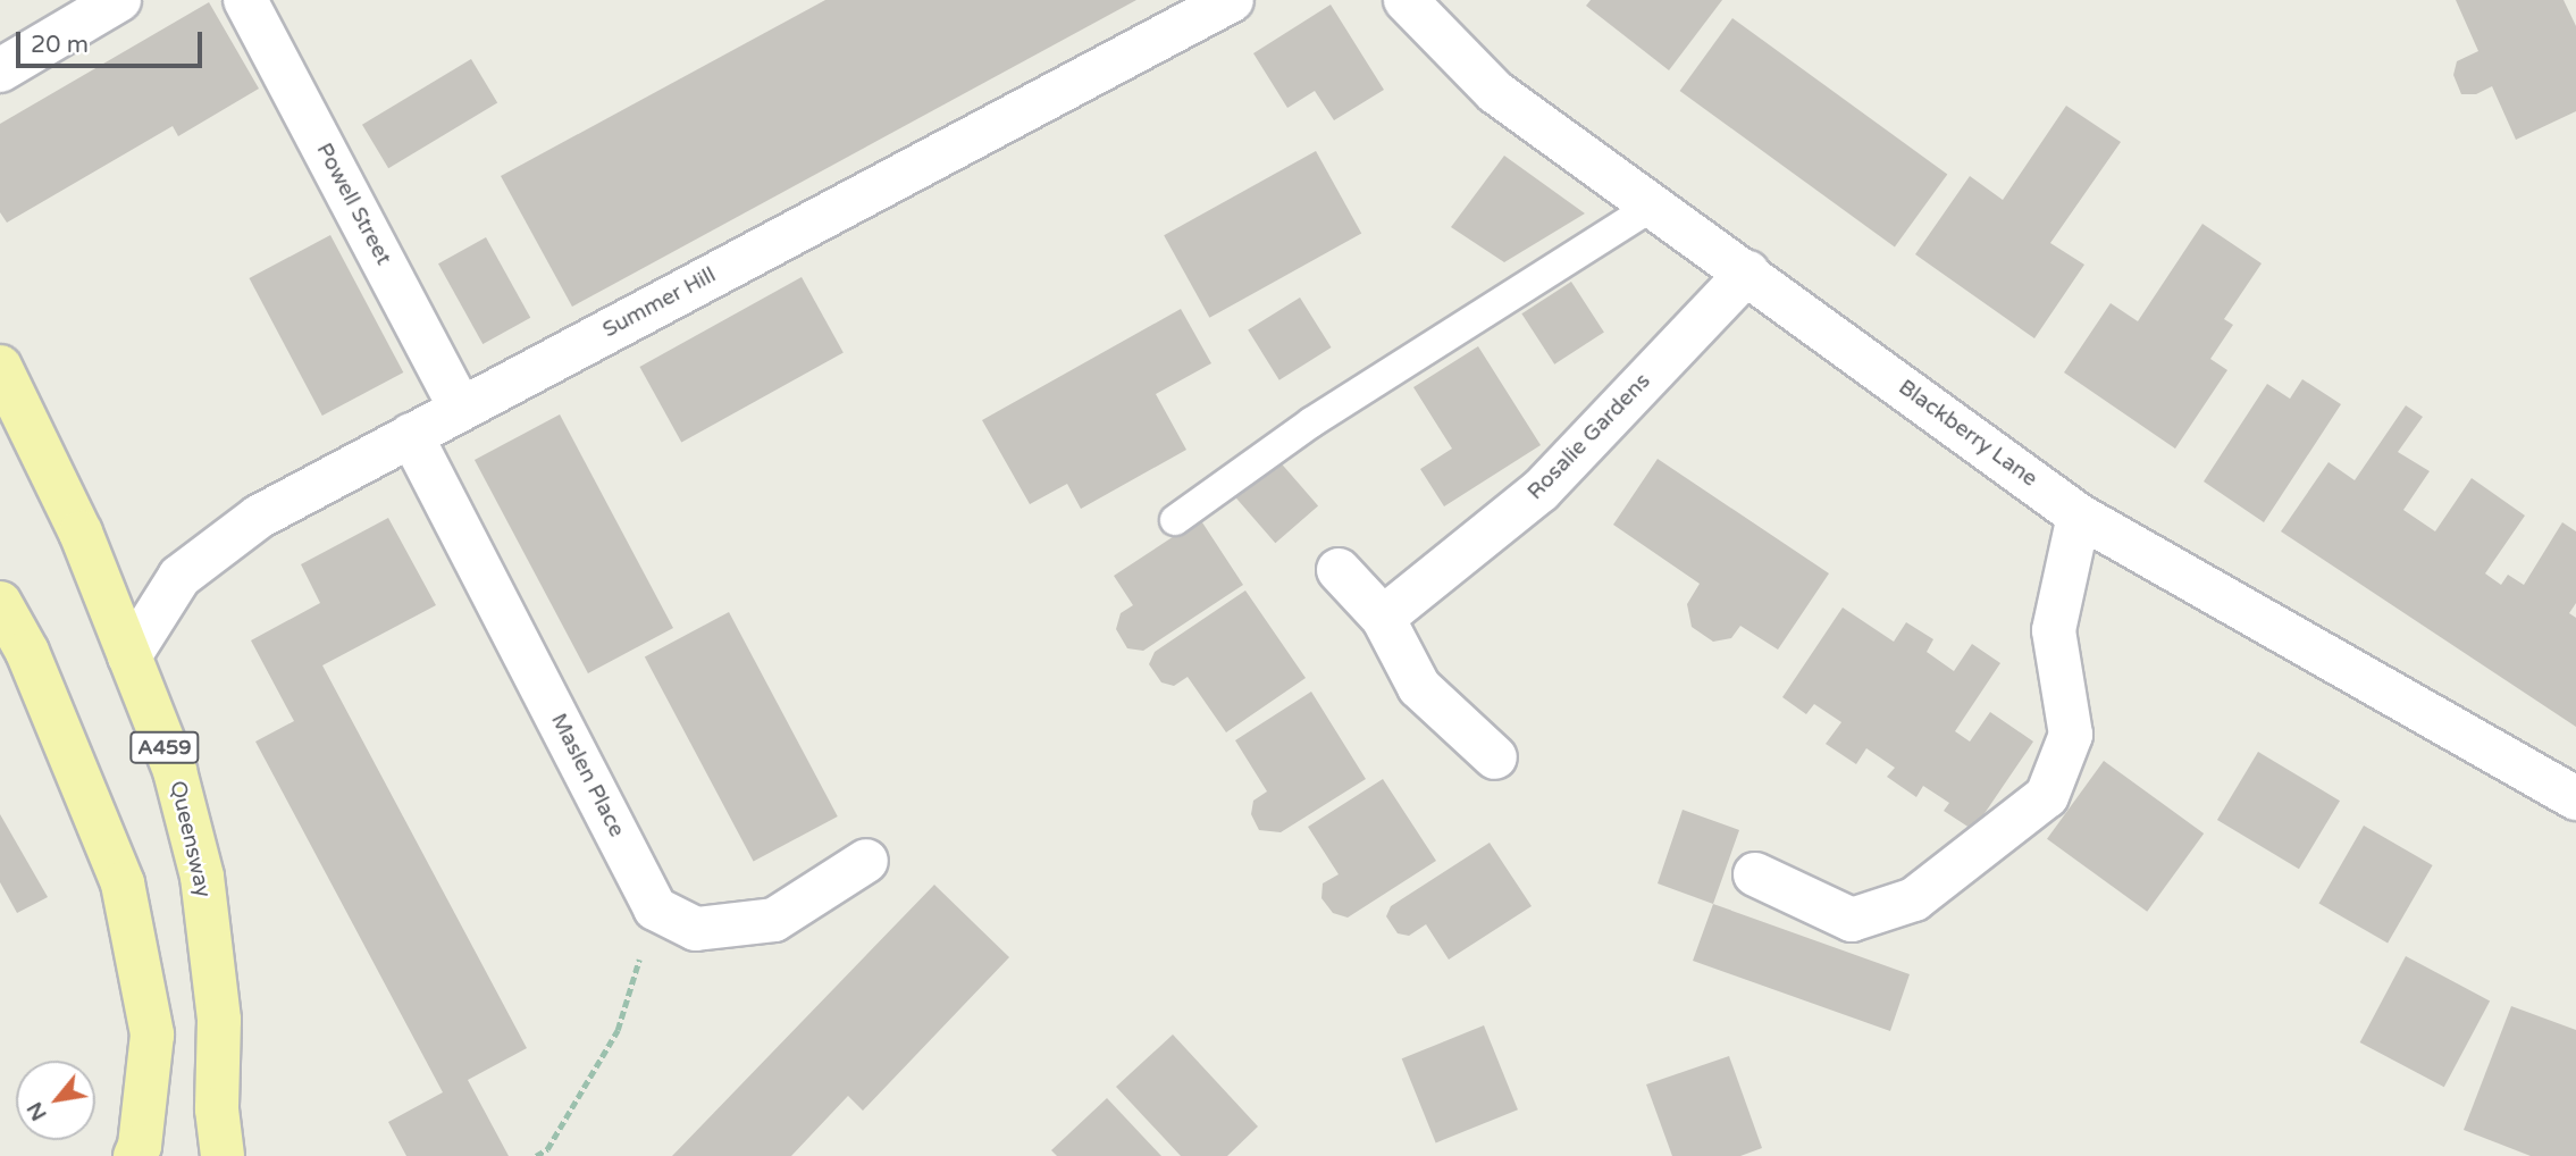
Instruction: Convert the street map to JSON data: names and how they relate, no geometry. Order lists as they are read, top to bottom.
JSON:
{
  "streets": {
    "main road": ["A459", "Queensway"],
    "street": [
      "Powell Street",
      "Summer Hill",
      "Blackberry Lane",
      "Rosalie Gardens",
      "Maslen Place"
    ]
  },
  "crossings": [
    ["Powell Street", "Summer Hill"],
    ["Summer Hill", "Maslen Place"],
    ["Summer Hill", "Queensway"],
    ["Blackberry Lane", "Rosalie Gardens"]
  ],
  "scale_bar": "20 m",
  "north": "bottom left"
}
